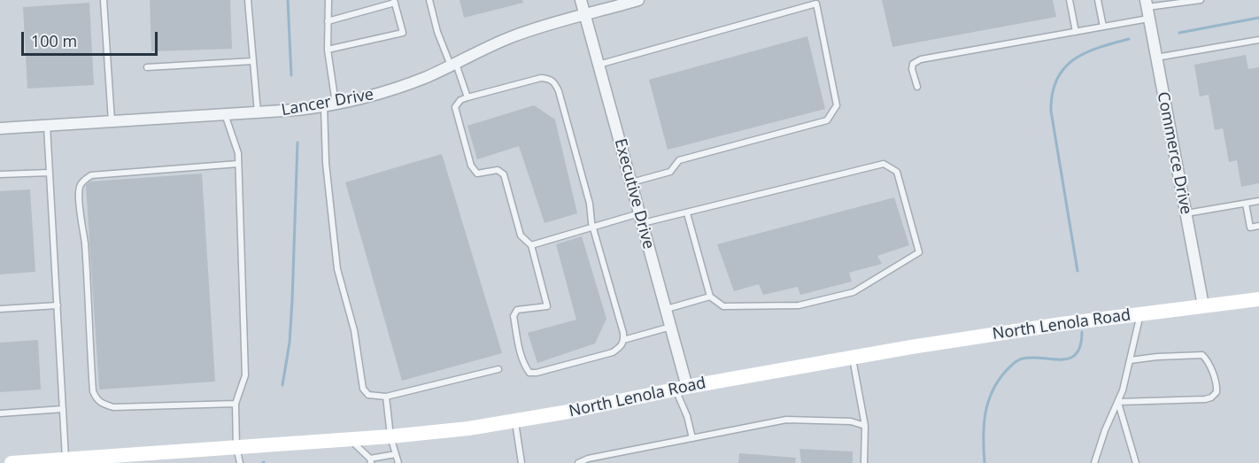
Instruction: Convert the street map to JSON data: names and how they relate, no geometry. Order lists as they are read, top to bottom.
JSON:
{
  "streets": {
    "main road": ["North Lenola Road"],
    "street": ["Lancer Drive", "Commerce Drive", "Executive Drive"]
  },
  "crossings": [
    ["Lancer Drive", "Executive Drive"],
    ["Commerce Drive", "North Lenola Road"],
    ["Executive Drive", "North Lenola Road"]
  ],
  "scale_bar": "100 m"
}
